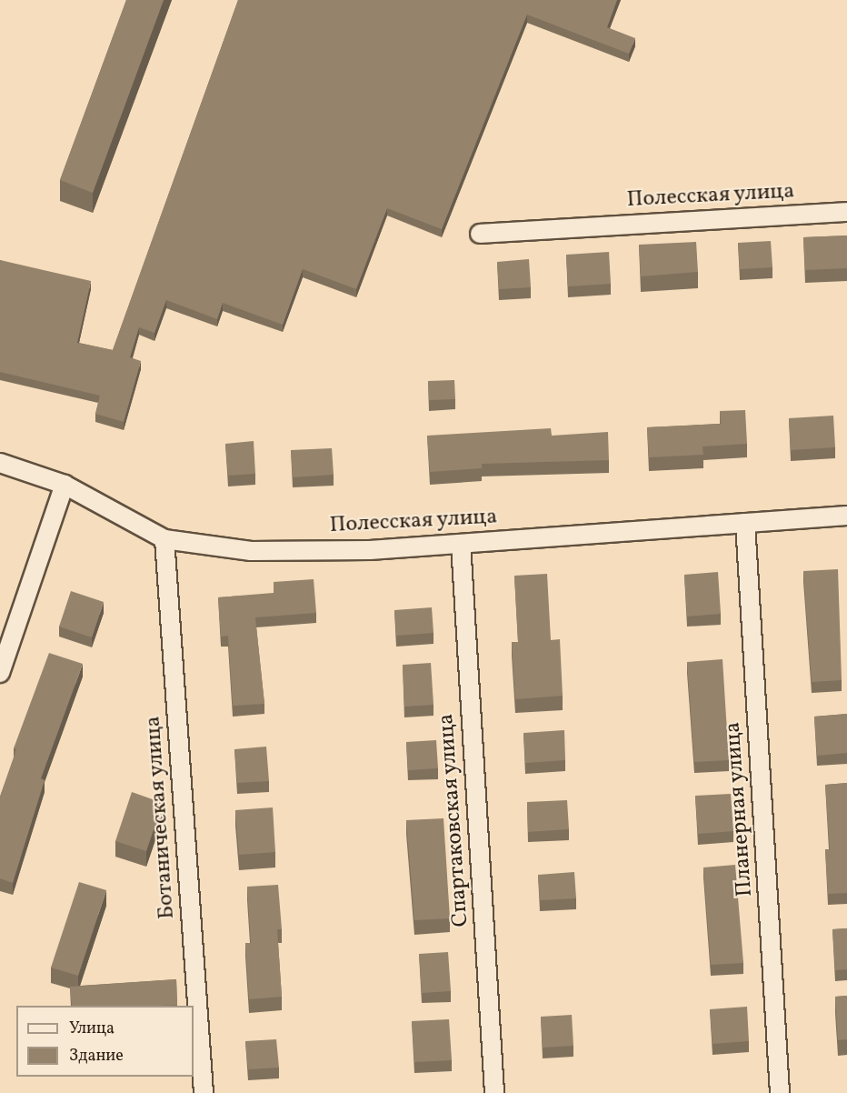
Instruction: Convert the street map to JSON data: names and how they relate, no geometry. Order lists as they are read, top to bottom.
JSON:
{
  "streets": {
    "street": [
      "Полесская улица",
      "Планерная улица",
      "Ботаническая улица",
      "Спартаковская улица"
    ]
  },
  "crossings": [
    ["Полесская улица", "Планерная улица"],
    ["Полесская улица", "Ботаническая улица"],
    ["Полесская улица", "Спартаковская улица"]
  ],
  "legend": ["Улица", "Здание"]
}
